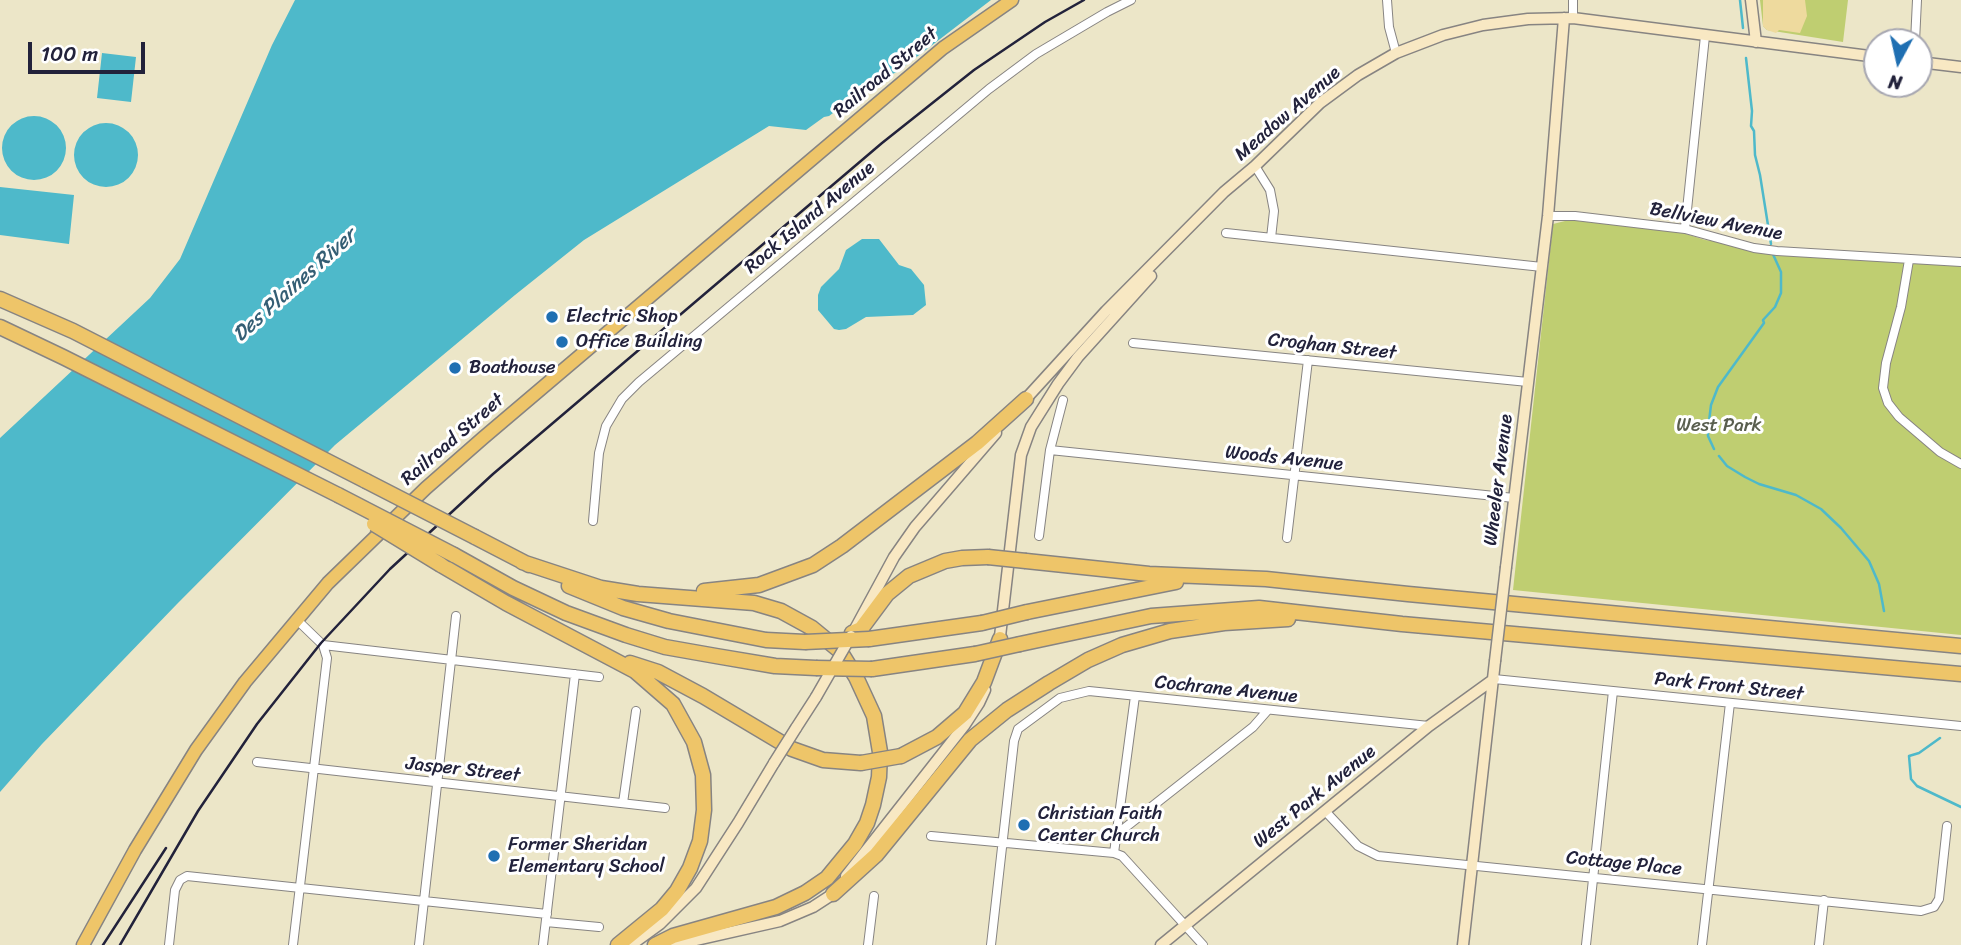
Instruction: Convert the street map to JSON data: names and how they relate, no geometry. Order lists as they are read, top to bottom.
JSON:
{
  "streets": {
    "main road": ["Railroad Street"],
    "street": [
      "Meadow Avenue",
      "Rock Island Avenue",
      "Bellview Avenue",
      "Croghan Street",
      "Woods Avenue",
      "Wheeler Avenue",
      "Park Front Street",
      "Cochrane Avenue",
      "Jasper Street",
      "West Park Avenue",
      "Cottage Place"
    ]
  },
  "crossings": [
    ["Meadow Avenue", "Wheeler Avenue"],
    ["Bellview Avenue", "Wheeler Avenue"],
    ["Croghan Street", "Wheeler Avenue"],
    ["Woods Avenue", "Wheeler Avenue"],
    ["Wheeler Avenue", "Park Front Street"],
    ["Wheeler Avenue", "West Park Avenue"],
    ["Wheeler Avenue", "Cottage Place"],
    ["Park Front Street", "West Park Avenue"],
    ["Cochrane Avenue", "West Park Avenue"],
    ["West Park Avenue", "Cottage Place"]
  ],
  "water": ["Des Plaines River"],
  "parks": ["West Park"],
  "places": [
    "Electric Shop",
    "Office Building",
    "Boathouse",
    "Christian Faith Center Church",
    "Former Sheridan Elementary School"
  ],
  "scale_bar": "100 m",
  "north": "bottom"
}
